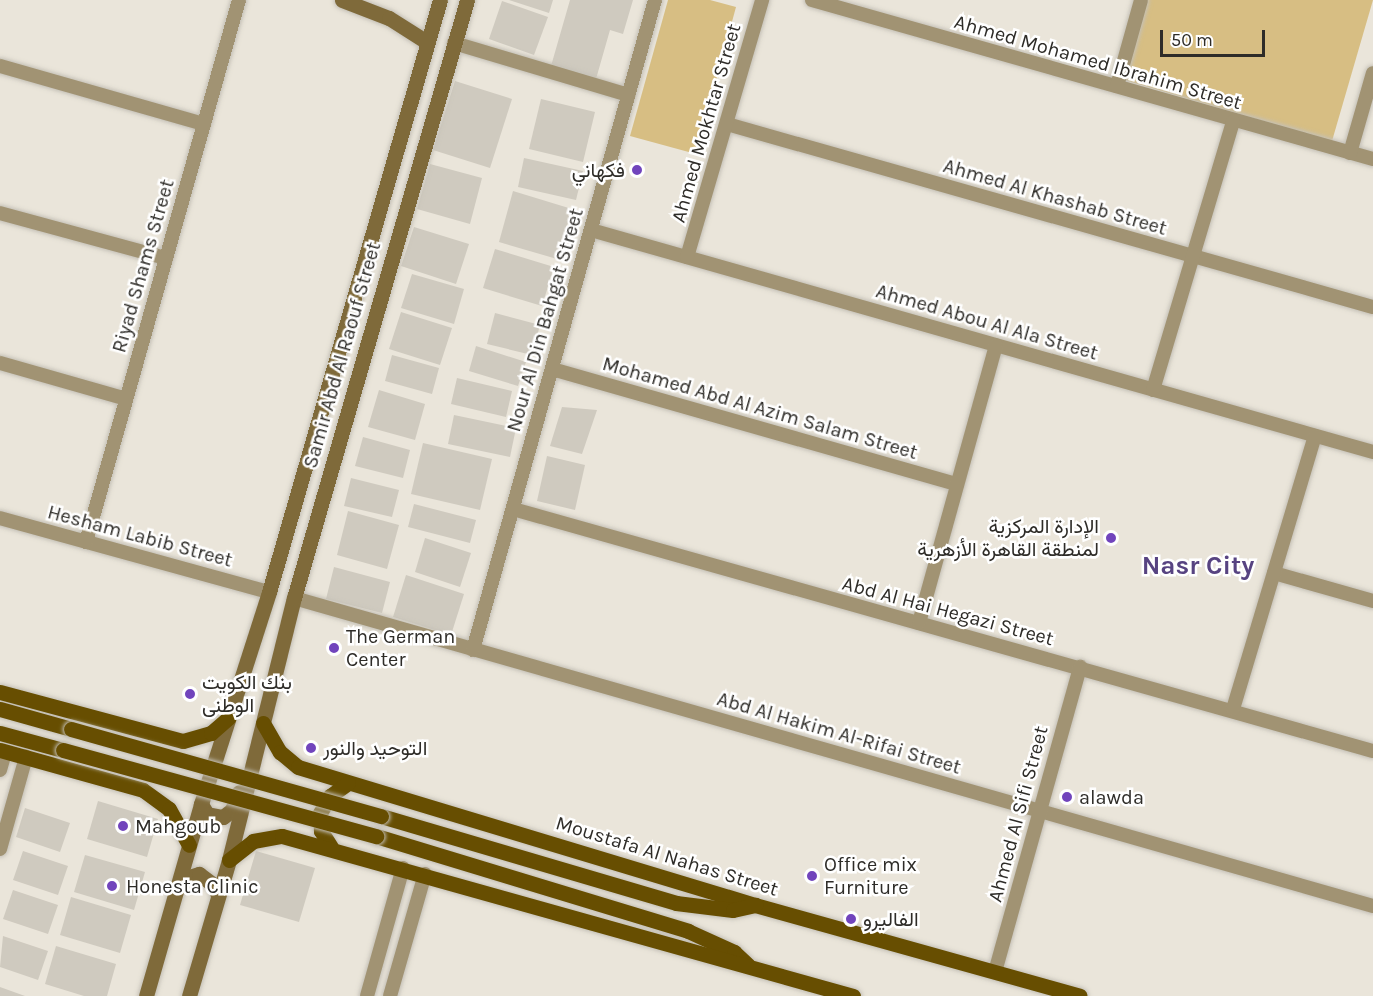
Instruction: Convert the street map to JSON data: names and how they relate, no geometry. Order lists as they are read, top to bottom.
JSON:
{
  "streets": {
    "main road": ["Moustafa Al Nahas Street"],
    "street": [
      "Ahmed Mohamed Ibrahim Street",
      "Ahmed Mokhtar Street",
      "Ahmed Al Khashab Street",
      "Riyad Shams Street",
      "Nour Al Din Bahgat Street",
      "Ahmed Abou Al Ala Street",
      "Samir Abd Al Raouf Street",
      "Mohamed Abd Al Azim Salam Street",
      "Hesham Labib Street",
      "Abd Al Hai Hegazi Street",
      "Abd Al Hakim Al-Rifai Street",
      "Ahmed Al Sifi Street"
    ]
  },
  "crossings": [
    ["Ahmed Mokhtar Street", "Ahmed Al Khashab Street"],
    ["Ahmed Mokhtar Street", "Ahmed Abou Al Ala Street"],
    ["Riyad Shams Street", "Hesham Labib Street"],
    ["Nour Al Din Bahgat Street", "Ahmed Abou Al Ala Street"],
    ["Nour Al Din Bahgat Street", "Mohamed Abd Al Azim Salam Street"],
    ["Nour Al Din Bahgat Street", "Abd Al Hai Hegazi Street"],
    ["Nour Al Din Bahgat Street", "Abd Al Hakim Al-Rifai Street"],
    ["Samir Abd Al Raouf Street", "Hesham Labib Street"],
    ["Samir Abd Al Raouf Street", "Abd Al Hakim Al-Rifai Street"],
    ["Samir Abd Al Raouf Street", "Moustafa Al Nahas Street"],
    ["Abd Al Hai Hegazi Street", "Ahmed Al Sifi Street"],
    ["Abd Al Hakim Al-Rifai Street", "Ahmed Al Sifi Street"],
    ["Ahmed Al Sifi Street", "Moustafa Al Nahas Street"]
  ],
  "districts": ["Nasr City"],
  "places": [
    "فكهاني",
    "الإدارة المركزية لمنطقة القاهرة الأزهرية",
    "The German Center",
    "بنك الكويت الوطنى",
    "التوحيد والنور",
    "alawda",
    "Mahgoub",
    "Office mix Furniture",
    "Honesta Clinic",
    "الفاليرو"
  ],
  "scale_bar": "50 m"
}
